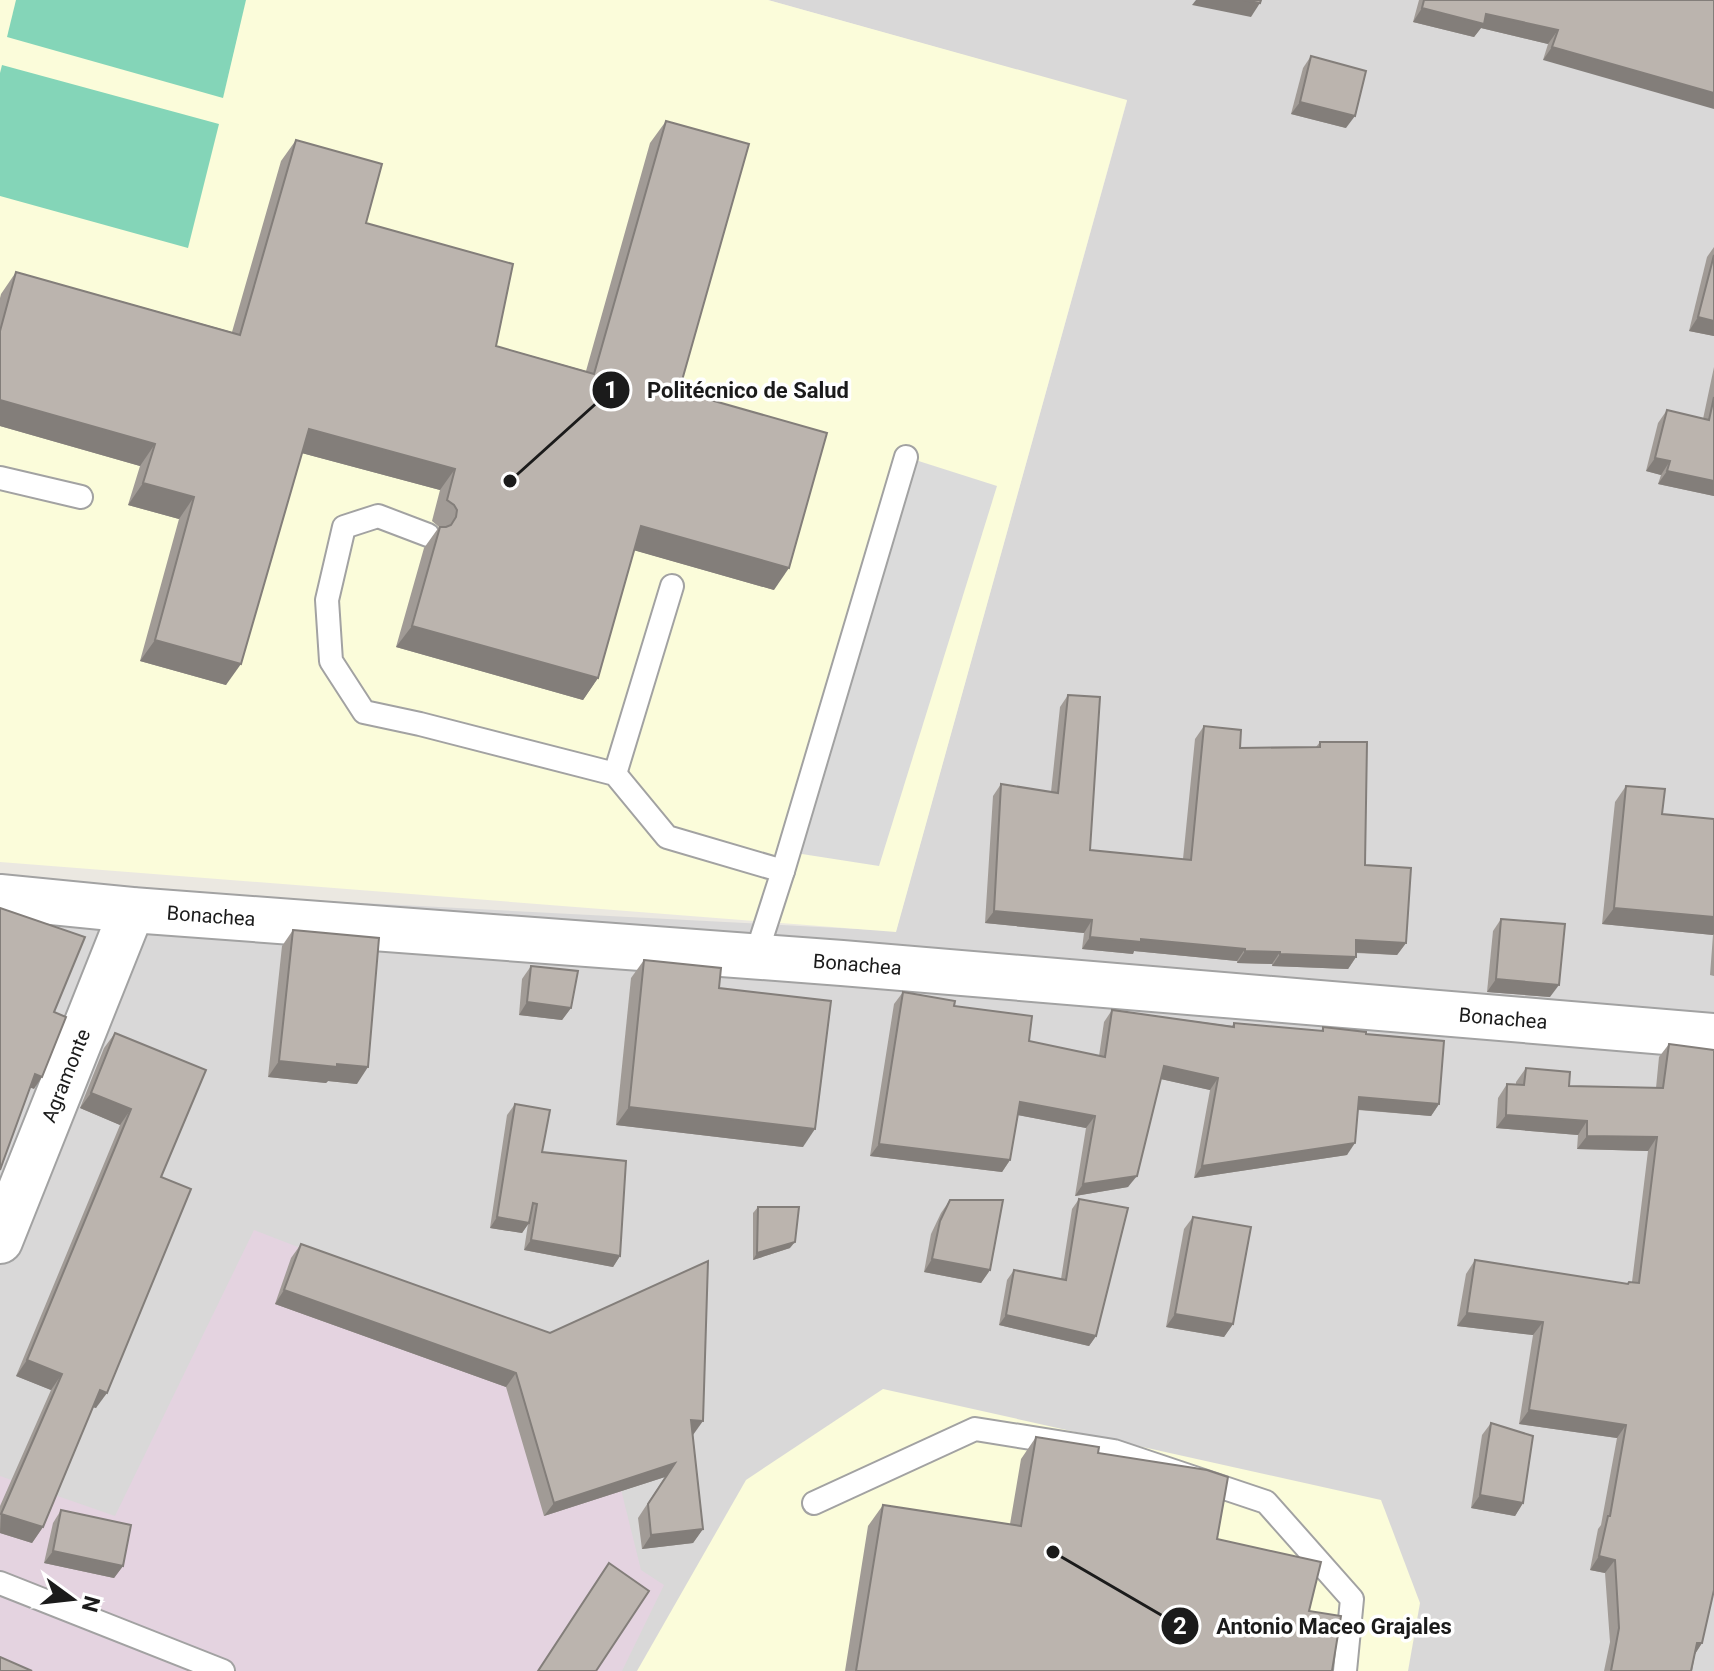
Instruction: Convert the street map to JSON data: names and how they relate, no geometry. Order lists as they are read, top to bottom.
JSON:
{
  "streets": {
    "street": ["Bonachea", "Agramonte"]
  },
  "crossings": [
    ["Bonachea", "Agramonte"]
  ],
  "places": ["Politécnico de Salud", "Antonio Maceo Grajales"],
  "north": "right"
}
